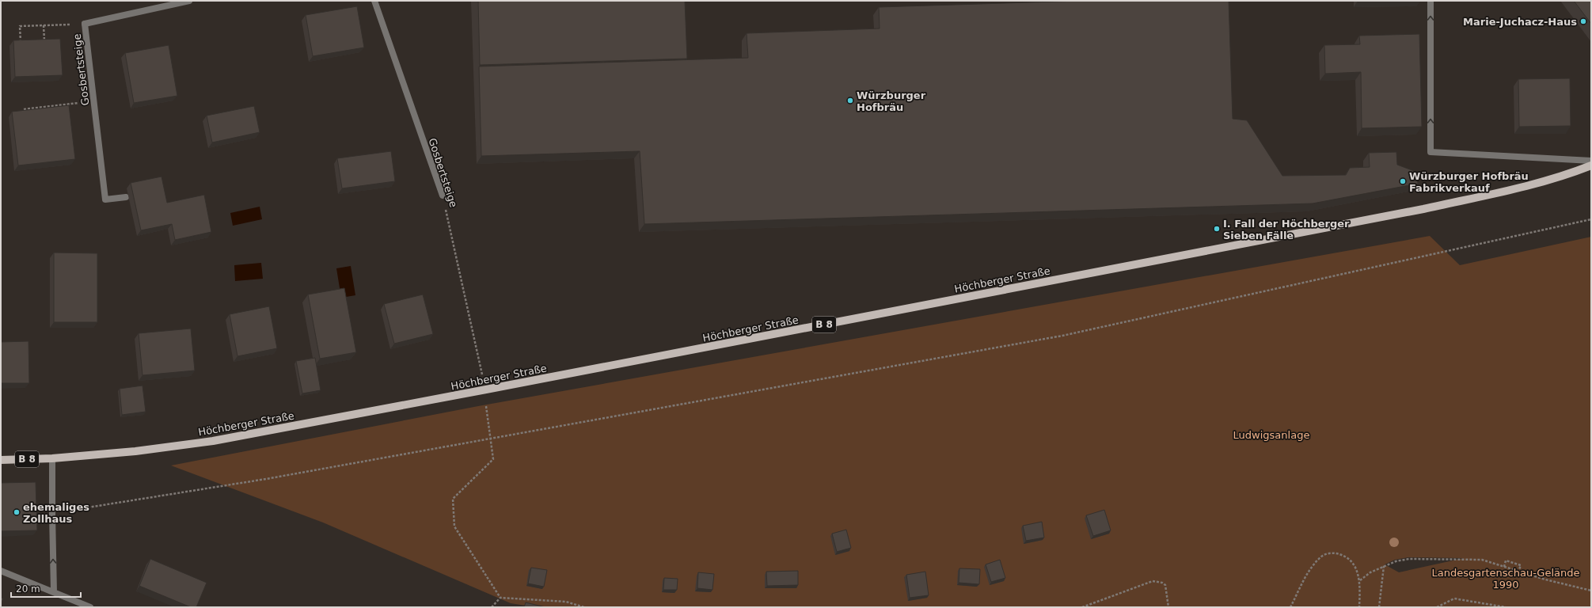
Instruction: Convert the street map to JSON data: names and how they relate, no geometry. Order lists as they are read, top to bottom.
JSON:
{
  "streets": {
    "main road": ["Höchberger Straße", "B 8"],
    "street": ["Gosbertsteige"]
  },
  "crossings": [
    ["Gosbertsteige", "Höchberger Straße"]
  ],
  "parks": ["Ludwigsanlage", "Landesgartenschau-Gelände 1990"],
  "places": [
    "Marie-Juchacz-Haus",
    "Würzburger Hofbräu",
    "Würzburger Hofbräu Fabrikverkauf",
    "I. Fall der Höchberger Sieben Fälle",
    "ehemaliges Zollhaus"
  ],
  "scale_bar": "20 m"
}
